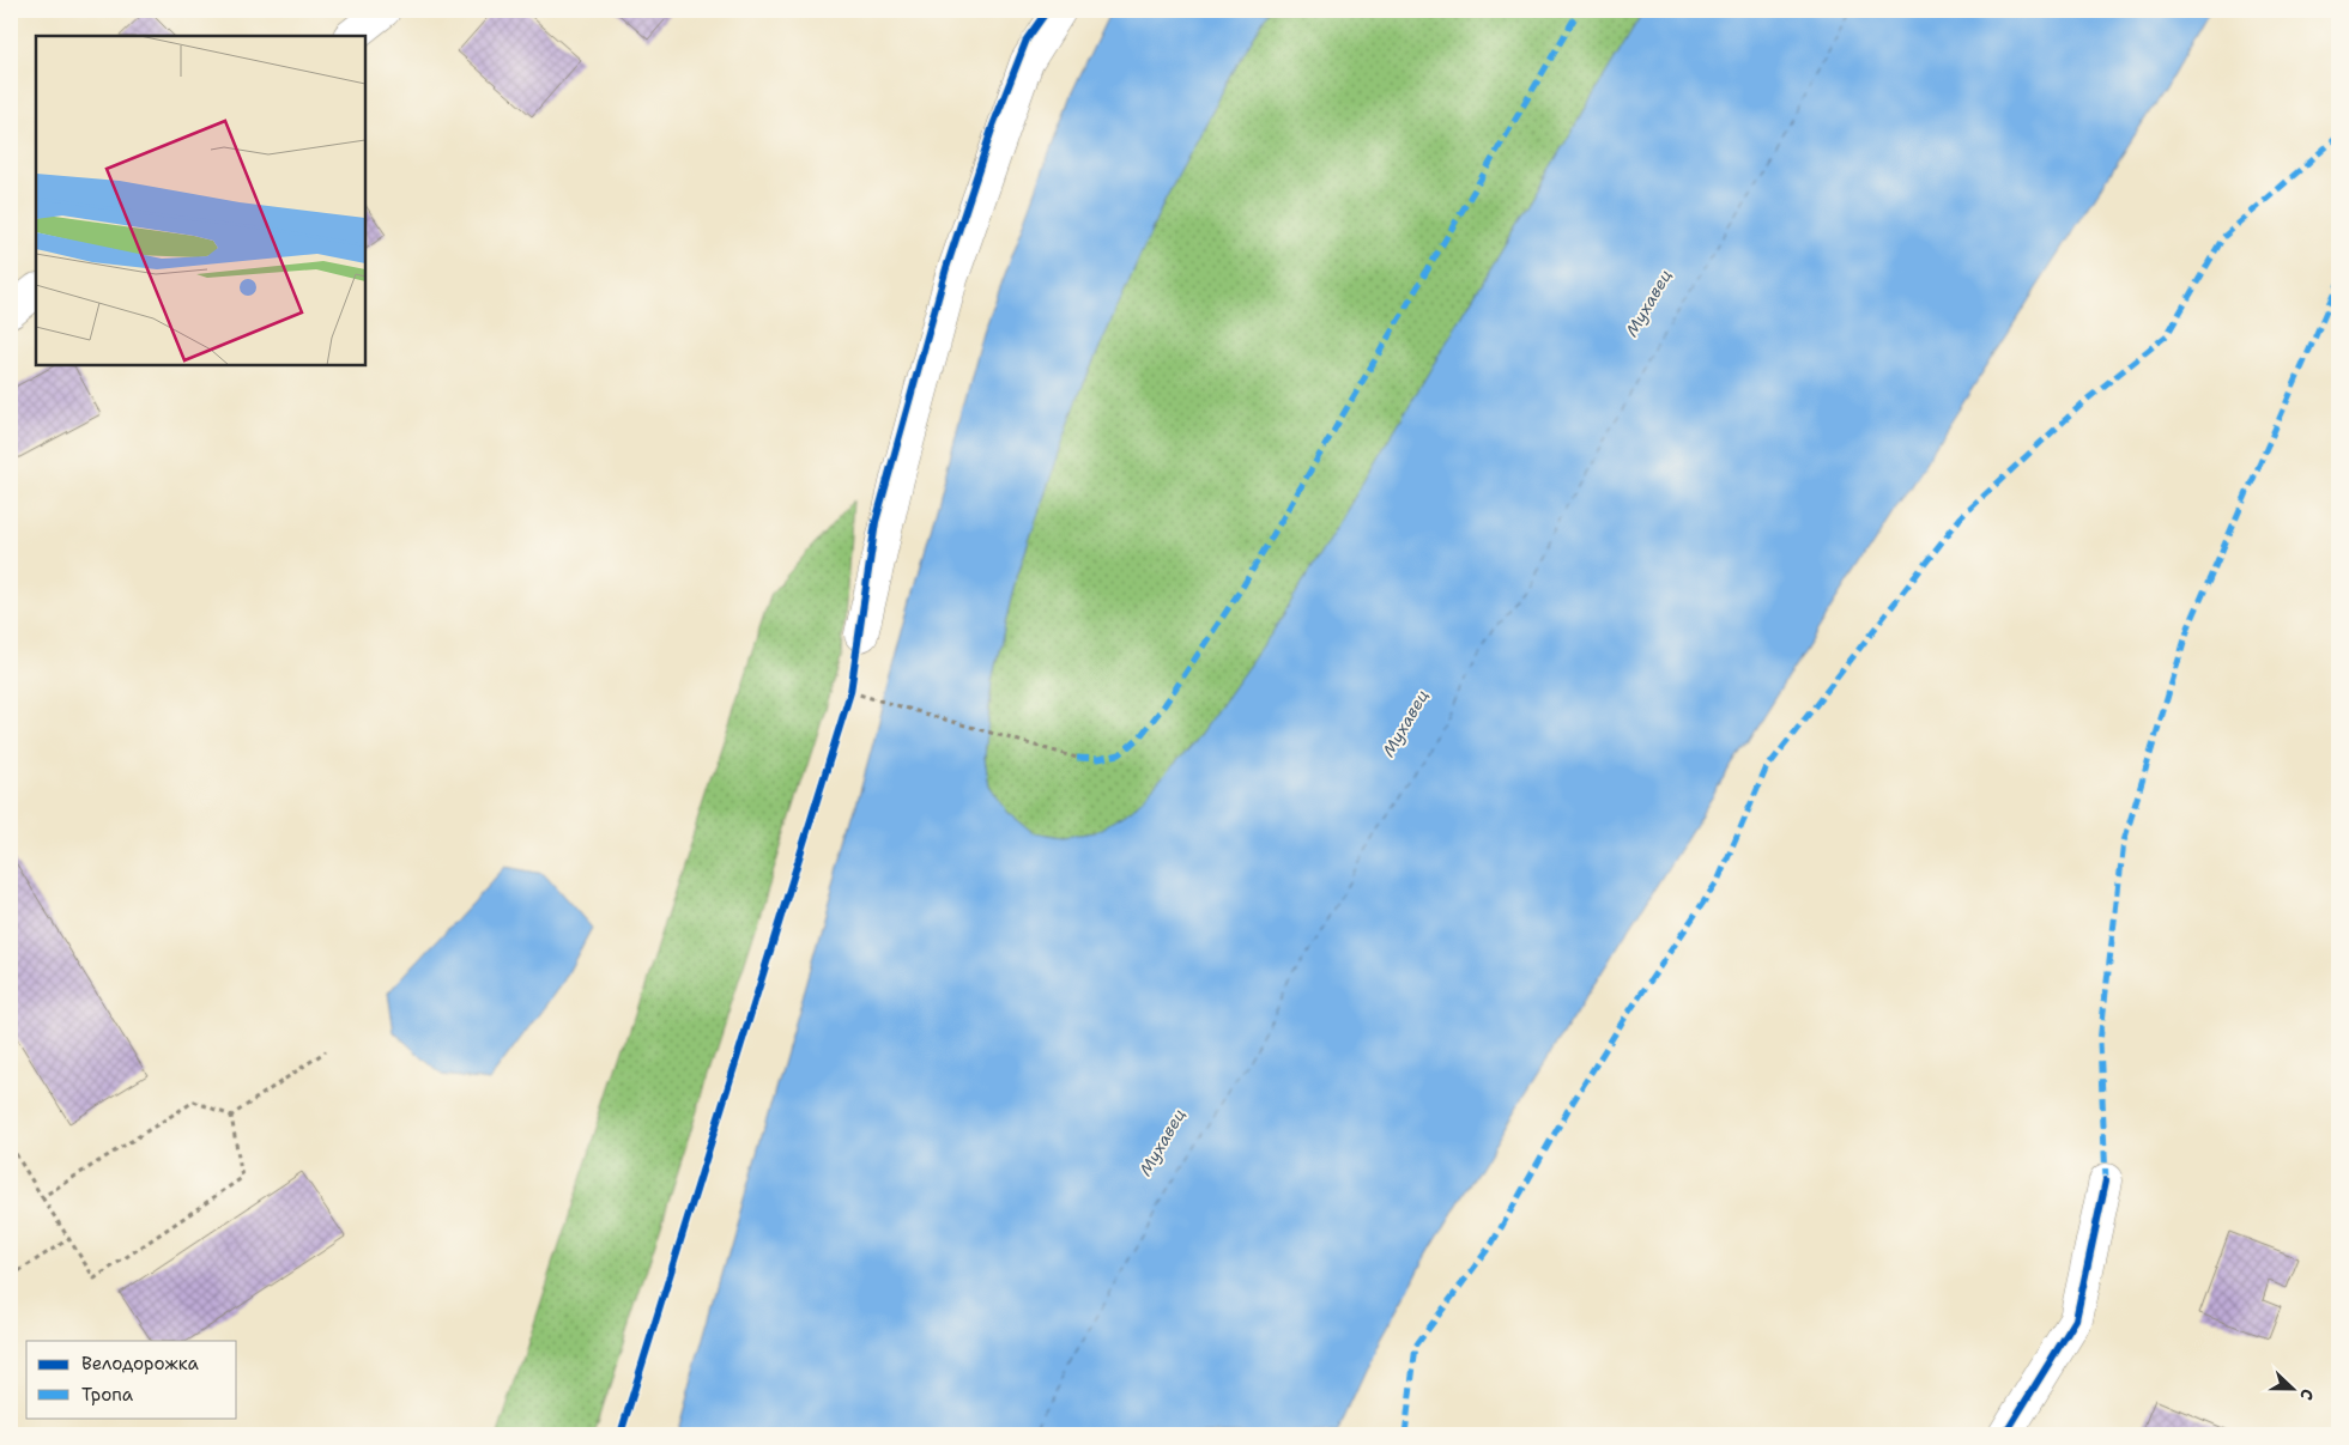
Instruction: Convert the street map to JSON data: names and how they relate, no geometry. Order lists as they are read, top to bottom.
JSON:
{
  "water": ["Мухавец"],
  "legend": ["Велодорожка", "Тропа"],
  "north": "right"
}
